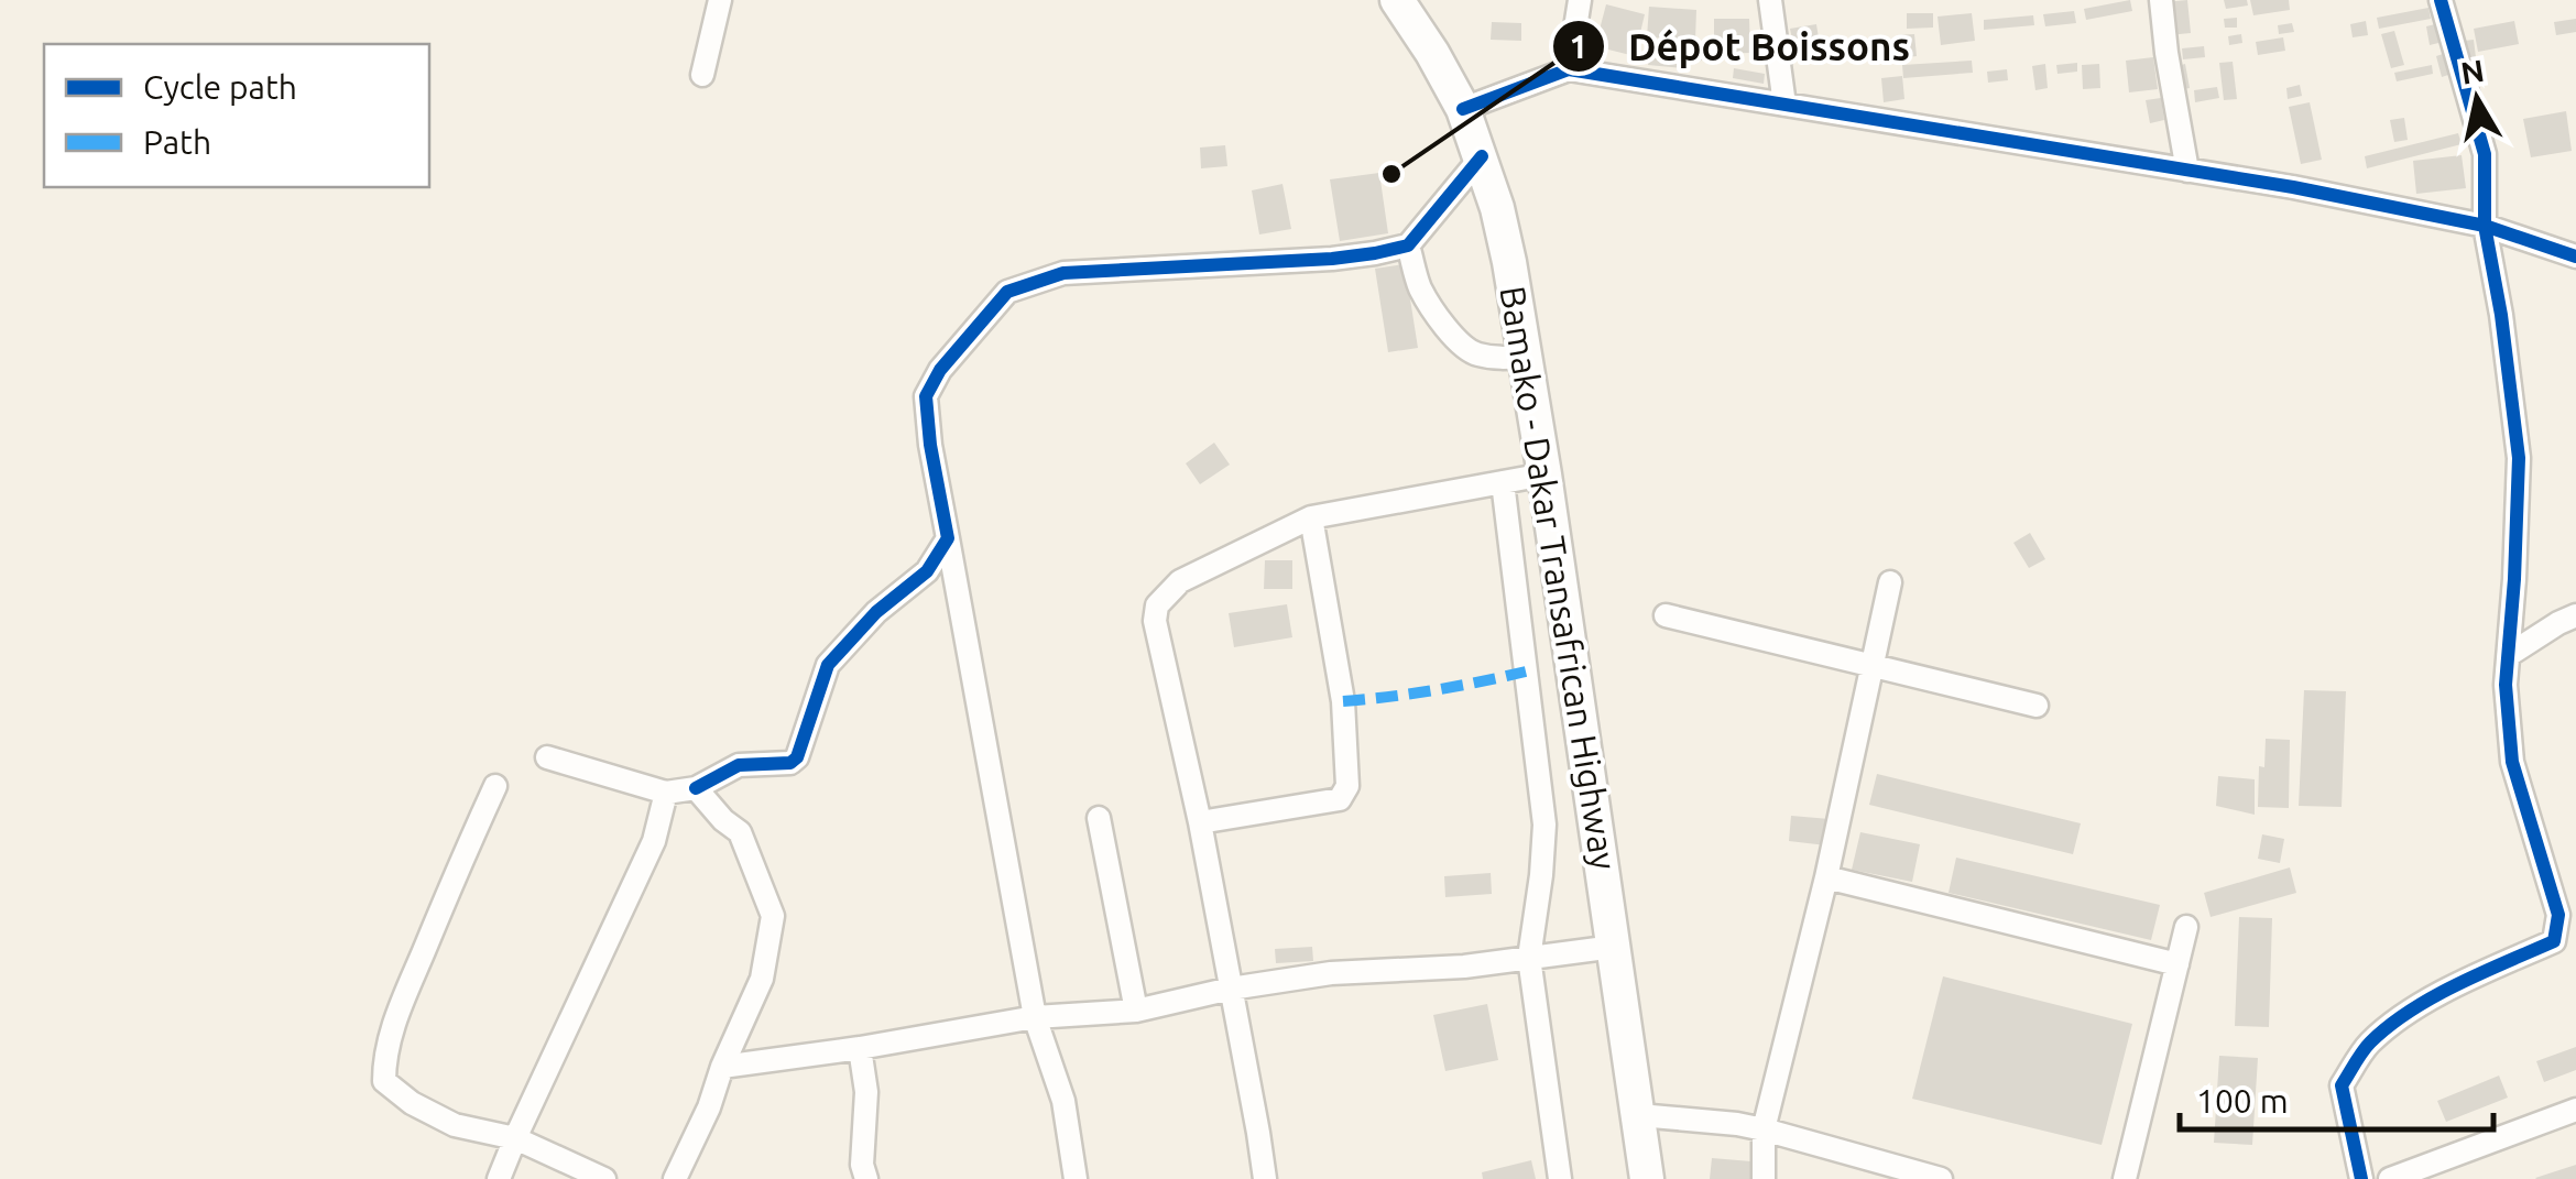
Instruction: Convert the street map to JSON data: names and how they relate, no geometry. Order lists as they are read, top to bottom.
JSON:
{
  "streets": {
    "highway": ["Bamako - Dakar Transafrican Highway"]
  },
  "places": ["Dépot Boissons"],
  "legend": ["Cycle path", "Path"],
  "scale_bar": "100 m",
  "north": "top"
}
